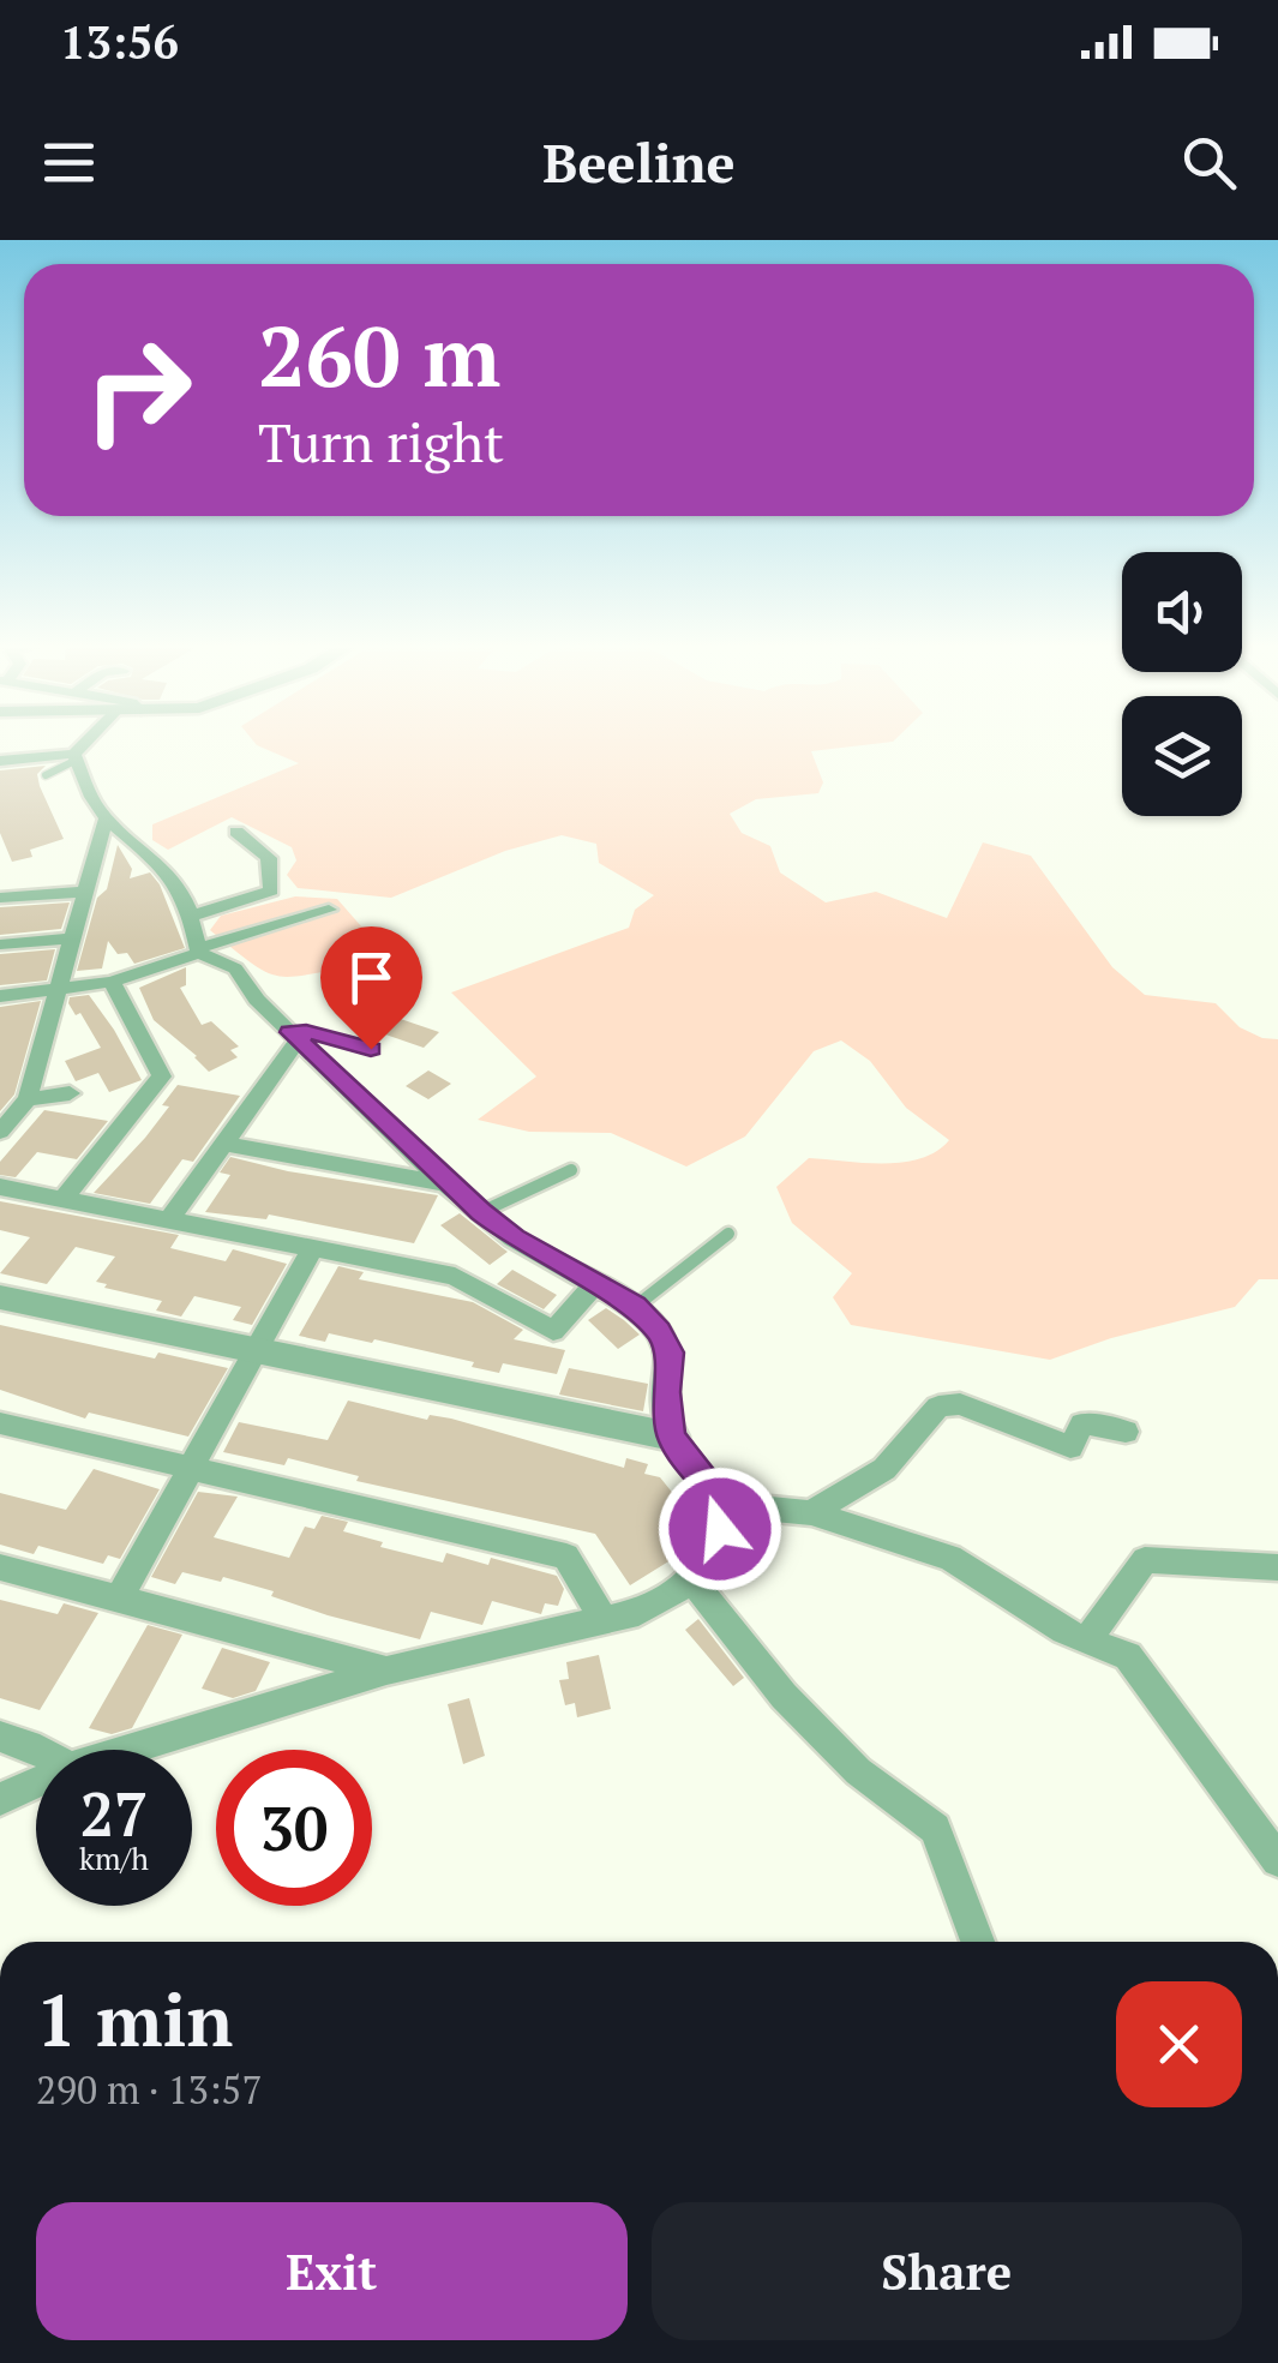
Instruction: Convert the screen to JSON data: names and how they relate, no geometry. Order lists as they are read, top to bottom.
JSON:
{
  "page": {
    "status": "13:56",
    "header": "Beeline",
    "turn": ["260 m", "Turn right"],
    "speed": "27 km/h",
    "limit": "30",
    "heading": ["1 min", "290 m · 13:57"],
    "buttons": ["Exit", "Share"]
  }
}
